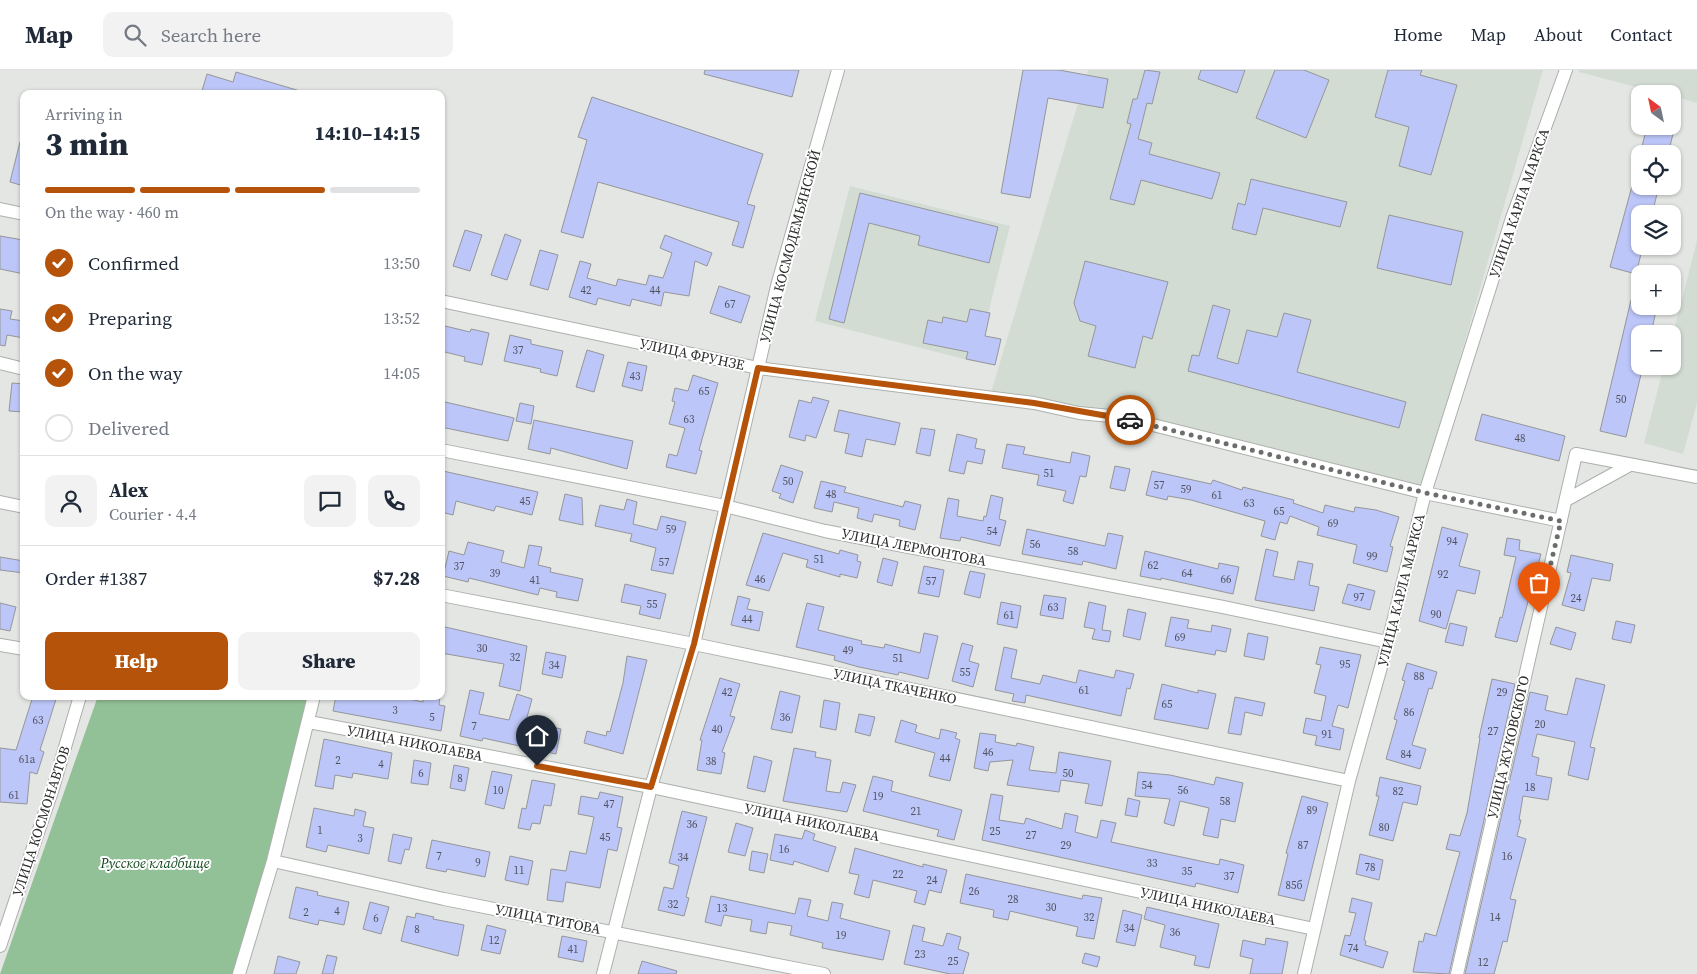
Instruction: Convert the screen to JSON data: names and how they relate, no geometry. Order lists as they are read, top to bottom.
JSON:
{
  "streets": {
    "street": [
      "УЛИЦА КАРЛА МАРКСА",
      "УЛИЦА КОСМОДЕМЬЯНСКОЙ",
      "УЛИЦА ФРУНЗЕ",
      "УЛИЦА ЛЕРМОНТОВА",
      "УЛИЦА ТКАЧЕНКО",
      "УЛИЦА НИКОЛАЕВА",
      "УЛИЦА ЖУКОВСКОГО",
      "УЛИЦА КОСМОНАВТОВ",
      "УЛИЦА ТИТОВА"
    ]
  },
  "crossings": [
    ["УЛИЦА КАРЛА МАРКСА", "УЛИЦА ФРУНЗЕ"],
    ["УЛИЦА КАРЛА МАРКСА", "УЛИЦА ЛЕРМОНТОВА"],
    ["УЛИЦА КАРЛА МАРКСА", "УЛИЦА ТКАЧЕНКО"],
    ["УЛИЦА КАРЛА МАРКСА", "УЛИЦА НИКОЛАЕВА"],
    ["УЛИЦА КОСМОДЕМЬЯНСКОЙ", "УЛИЦА ФРУНЗЕ"],
    ["УЛИЦА КОСМОДЕМЬЯНСКОЙ", "УЛИЦА ЛЕРМОНТОВА"],
    ["УЛИЦА КОСМОДЕМЬЯНСКОЙ", "УЛИЦА ТКАЧЕНКО"],
    ["УЛИЦА КОСМОДЕМЬЯНСКОЙ", "УЛИЦА НИКОЛАЕВА"],
    ["УЛИЦА КОСМОДЕМЬЯНСКОЙ", "УЛИЦА ТИТОВА"],
    ["УЛИЦА ФРУНЗЕ", "УЛИЦА ЖУКОВСКОГО"]
  ],
  "parks": ["Русское кладбище"],
  "house_numbers": [
    "42",
    "44",
    "67",
    "37",
    "43",
    "65",
    "50",
    "63",
    "48",
    "51",
    "50",
    "57",
    "59",
    "48",
    "61",
    "45",
    "63",
    "65",
    "69",
    "59",
    "54",
    "94",
    "56",
    "58",
    "99",
    "51",
    "57",
    "62",
    "37",
    "39",
    "64",
    "92",
    "46",
    "66",
    "41",
    "57",
    "97",
    "24",
    "55",
    "63",
    "90",
    "61",
    "44",
    "69",
    "30",
    "49",
    "32",
    "51",
    "95",
    "34",
    "55",
    "88",
    "61",
    "42",
    "29",
    "65",
    "3",
    "86",
    "5",
    "36",
    "63",
    "20",
    "7",
    "40",
    "27",
    "91",
    "46",
    "84",
    "44",
    "61а",
    "2",
    "38",
    "4",
    "6",
    "50",
    "8",
    "54",
    "18",
    "10",
    "56",
    "82",
    "61",
    "19",
    "58",
    "47",
    "89",
    "21",
    "36",
    "80",
    "1",
    "25",
    "27",
    "45",
    "3",
    "29",
    "87",
    "16",
    "7",
    "16",
    "34",
    "9",
    "33",
    "78",
    "11",
    "35",
    "22",
    "37",
    "24",
    "85б",
    "26",
    "28",
    "32",
    "30",
    "13",
    "4",
    "2",
    "32",
    "14",
    "6",
    "34",
    "8",
    "36",
    "19",
    "12",
    "74",
    "41",
    "23",
    "25",
    "12"
  ],
  "north": "top left",
  "page": {
    "header": "Map",
    "search": "Search here",
    "nav": [
      "Home",
      "Map",
      "About",
      "Contact"
    ],
    "map_buttons": ["+", "−"],
    "heading": ["3 min", "Arriving in", "14:10–14:15"],
    "panel": [
      "Alex",
      "Courier · 4.4",
      "Order #1387",
      "$7.28"
    ],
    "bar": "On the way · 460 m",
    "list": [
      ["Confirmed", "13:50"],
      ["Preparing", "13:52"],
      ["On the way", "14:05"],
      "Delivered"
    ],
    "buttons": ["Help", "Share"]
  }
}
